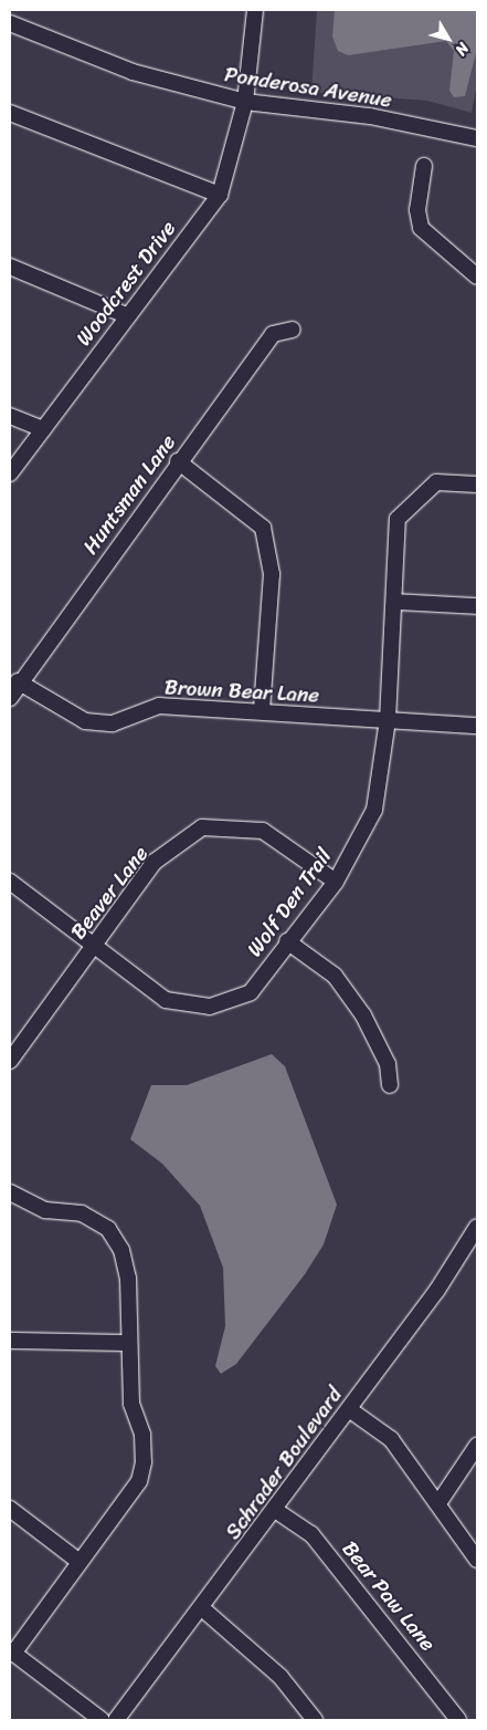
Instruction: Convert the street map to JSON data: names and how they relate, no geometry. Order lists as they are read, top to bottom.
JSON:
{
  "streets": {
    "street": [
      "Ponderosa Avenue",
      "Woodcrest Drive",
      "Huntsman Lane",
      "Brown Bear Lane",
      "Beaver Lane",
      "Wolf Den Trail",
      "Schrader Boulevard",
      "Bear Paw Lane"
    ]
  },
  "crossings": [
    ["Ponderosa Avenue", "Woodcrest Drive"],
    ["Huntsman Lane", "Brown Bear Lane"],
    ["Brown Bear Lane", "Wolf Den Trail"],
    ["Beaver Lane", "Wolf Den Trail"],
    ["Schrader Boulevard", "Bear Paw Lane"]
  ],
  "north": "bottom right"
}
